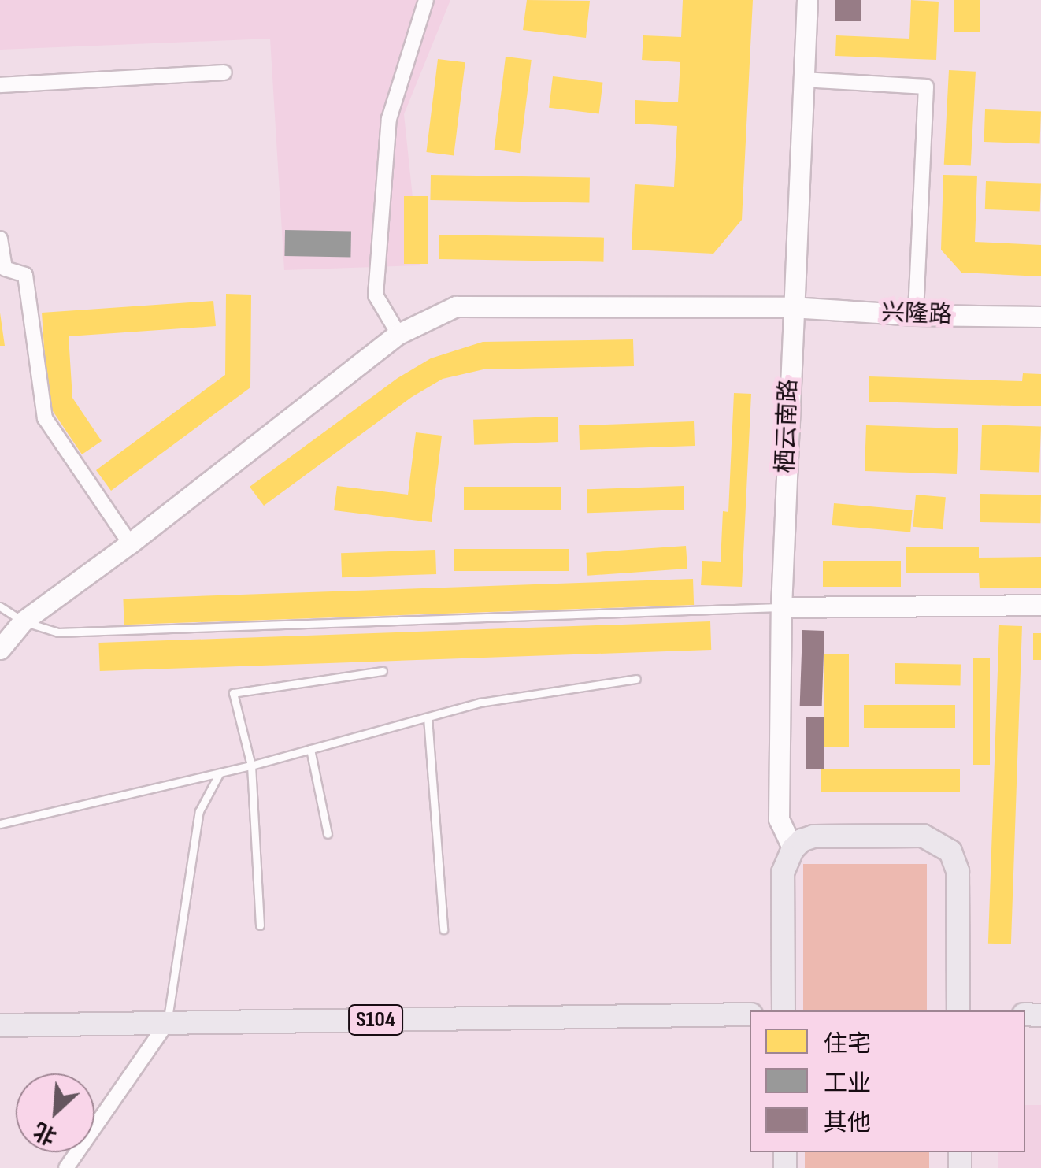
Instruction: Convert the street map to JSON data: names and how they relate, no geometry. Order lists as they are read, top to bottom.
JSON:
{
  "streets": {
    "main road": ["S104"],
    "street": ["兴隆路", "栖云南路"]
  },
  "crossings": [
    ["兴隆路", "栖云南路"]
  ],
  "legend": ["住宅", "工业", "其他"],
  "north": "bottom left"
}
